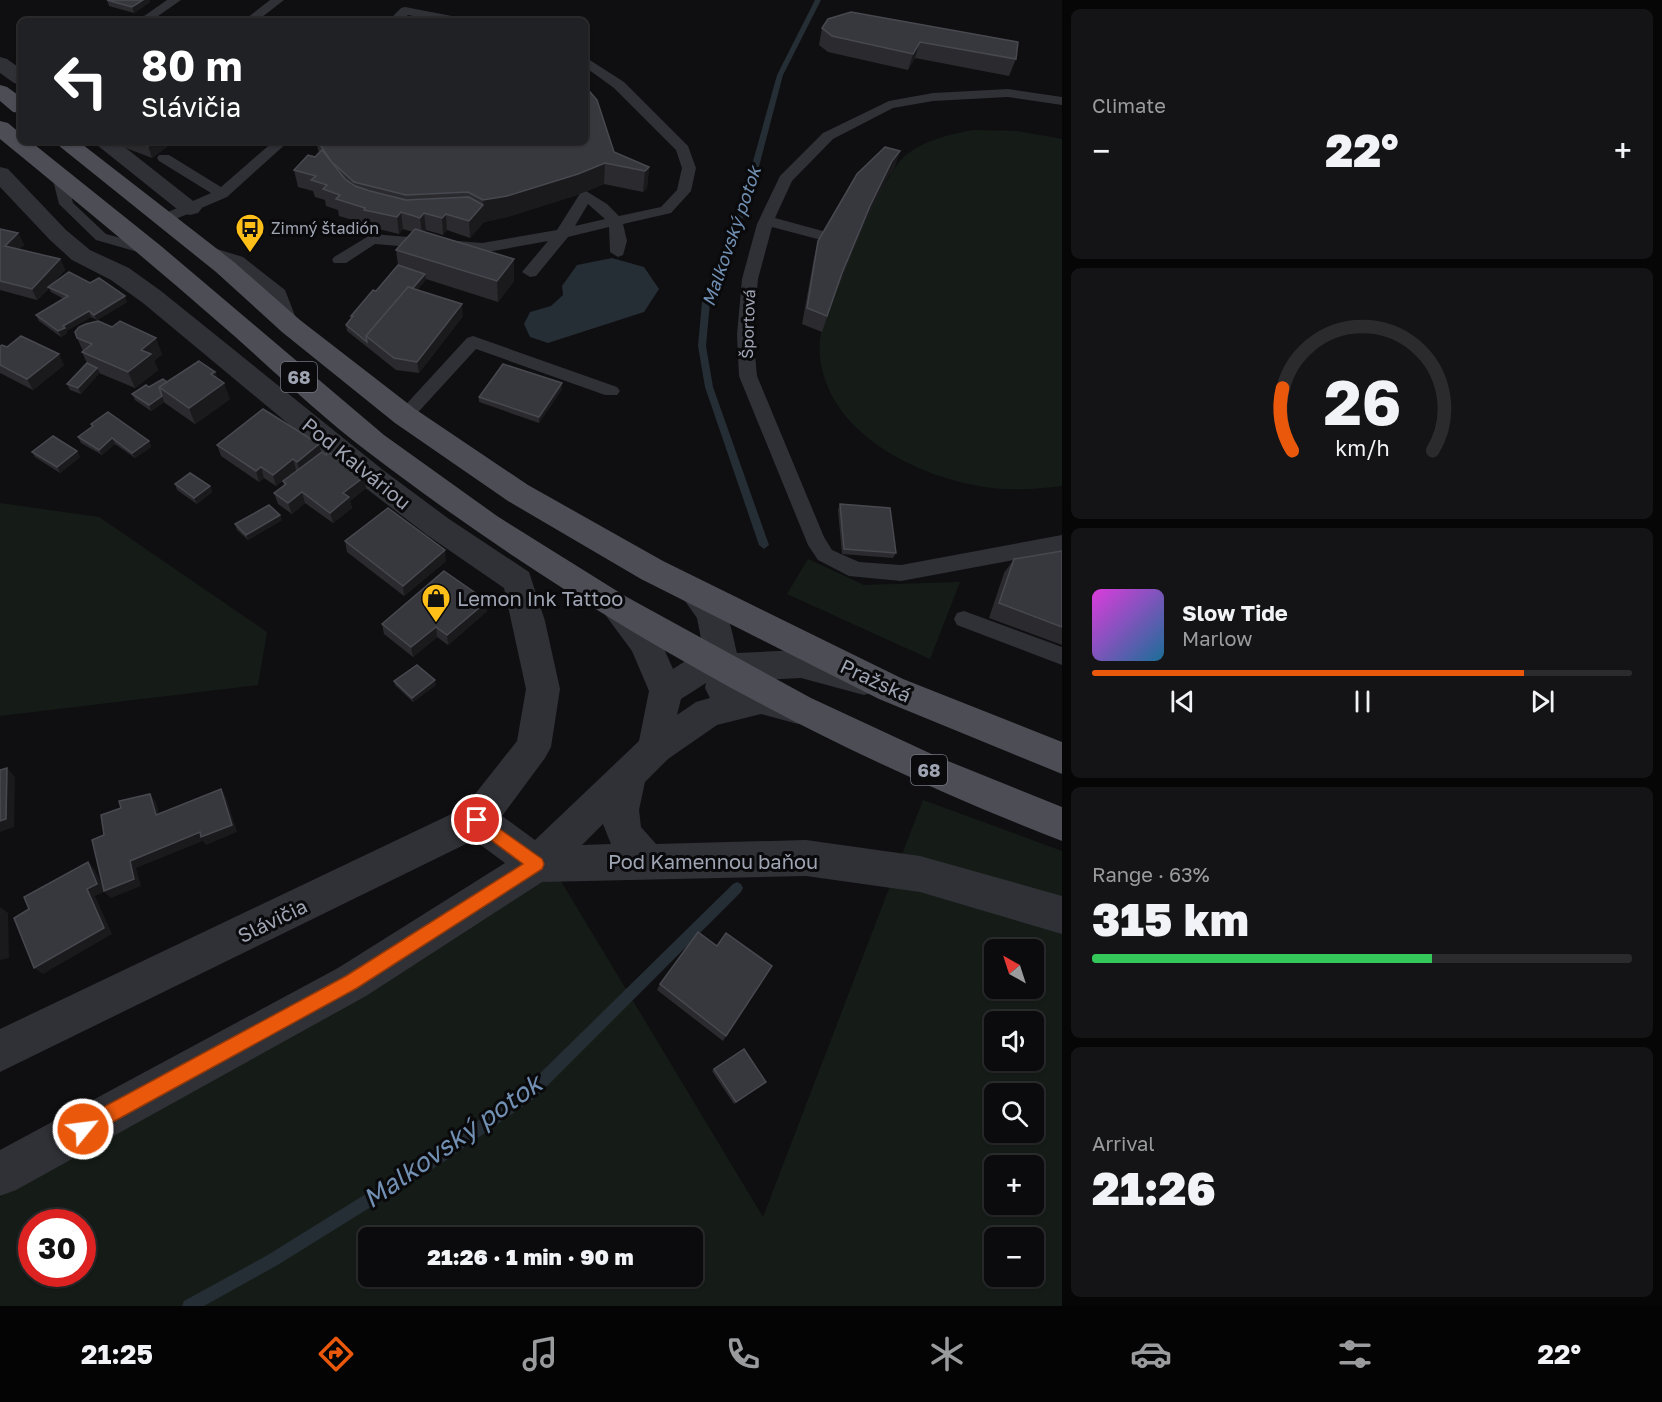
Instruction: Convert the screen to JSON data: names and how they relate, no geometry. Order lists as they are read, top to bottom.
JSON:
{
  "streets": {
    "main road": ["68", "Pod Kalváriou", "Pražská"],
    "street": ["Pod Kamennou baňou", "Slávičia"],
    "lane": ["Športová"]
  },
  "crossings": [
    ["68", "Pod Kalváriou"],
    ["68", "Pražská"],
    ["Pod Kalváriou", "Slávičia"]
  ],
  "water": ["Malkovský potok"],
  "places": {
    "bus stop": ["Zimný štadión"],
    "shop": ["Lemon Ink Tattoo"]
  },
  "north": "top left",
  "page": {
    "tile": [
      "Climate",
      ["Range · 63%", "315 km"],
      ["Arrival", "21:26"]
    ],
    "turn": ["80 m", "Slávičia"],
    "heat": ["−", "22°", "+"],
    "song": ["Slow Tide", "Marlow"],
    "map_buttons": ["+", "−"],
    "limit": "30",
    "trip": "21:26 · 1 min · 90 m",
    "tabs": ["21:25", "22°"],
    "gauge": ["26", "km/h"]
  }
}
